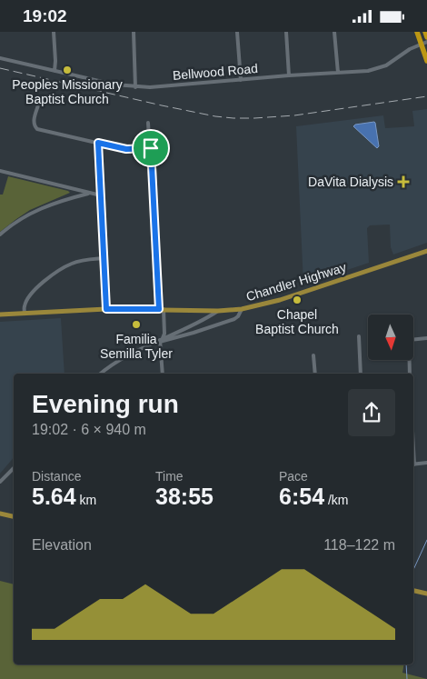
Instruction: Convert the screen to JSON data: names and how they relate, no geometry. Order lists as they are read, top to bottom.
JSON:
{
  "streets": {
    "main road": ["Chandler Highway"],
    "street": ["Bellwood Road"]
  },
  "places": {
    "other": ["Peoples Missionary Baptist Church", "Chapel Baptist Church", "Familia Semilla Tyler"],
    "health": ["DaVita Dialysis"]
  },
  "north": "bottom",
  "page": {
    "status": "19:02",
    "heading": ["Evening run", "19:02 · 6 × 940 m"],
    "stats": [
      ["Distance", "5.64 km"],
      ["Time", "38:55"],
      ["Pace", "6:54 /km"]
    ],
    "chart": ["Elevation", "118–122 m"]
  }
}
